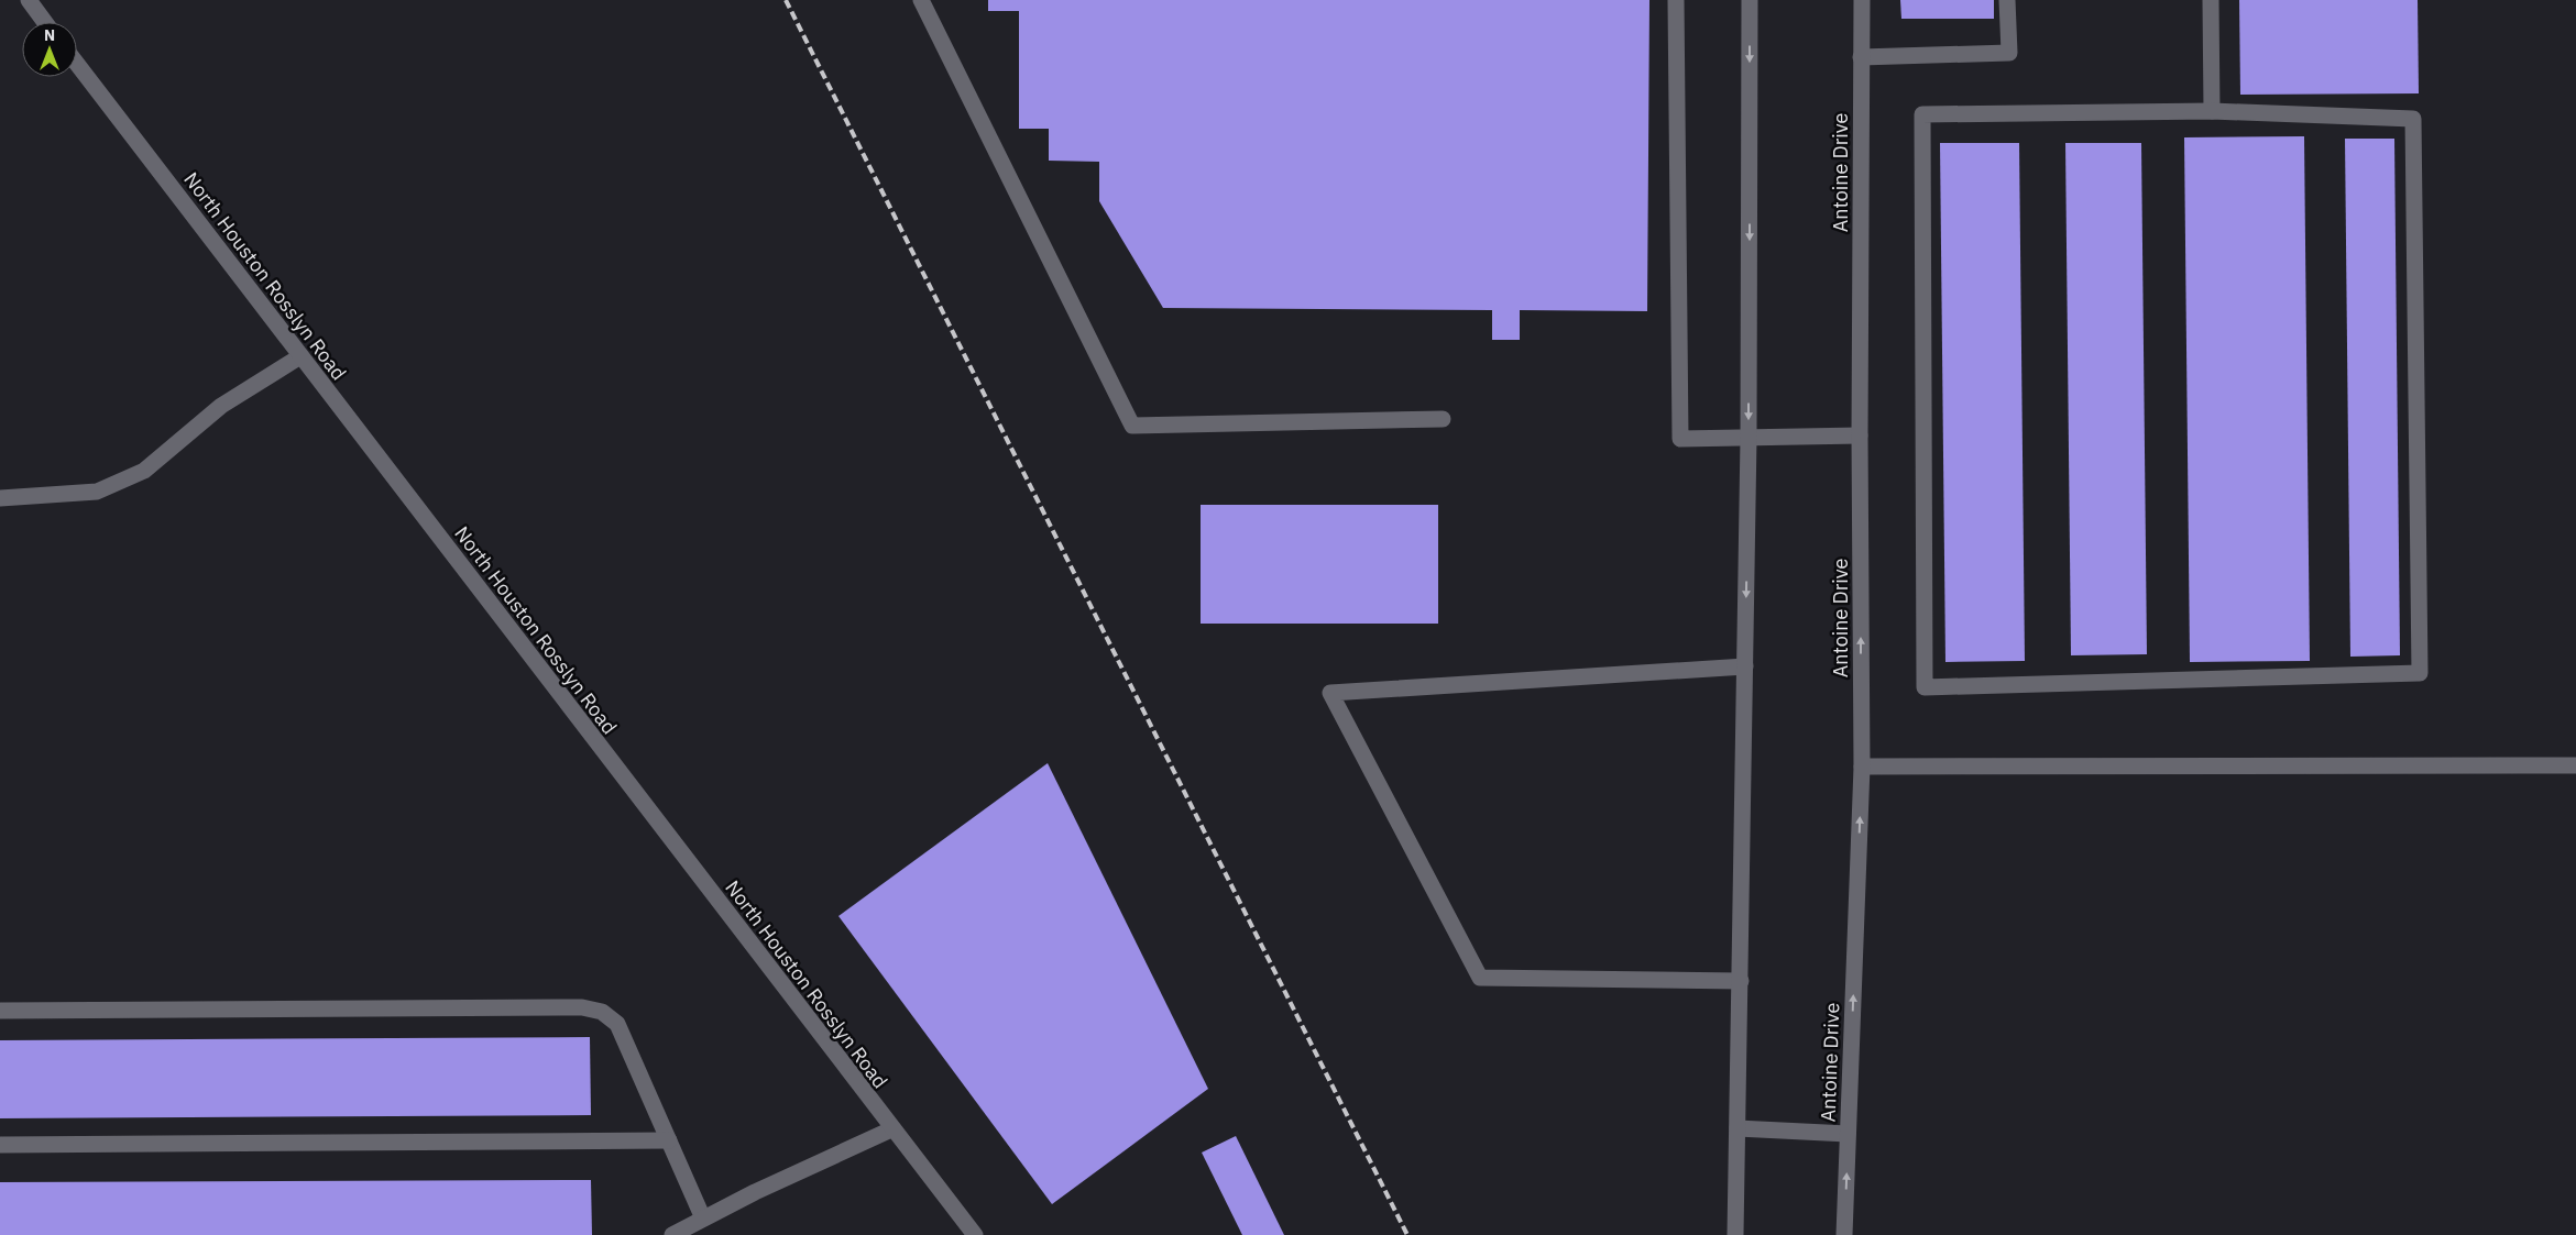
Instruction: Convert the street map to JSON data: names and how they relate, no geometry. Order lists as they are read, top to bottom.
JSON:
{
  "streets": {
    "main road": ["Antoine Drive", "North Houston Rosslyn Road"]
  },
  "north": "top"
}
